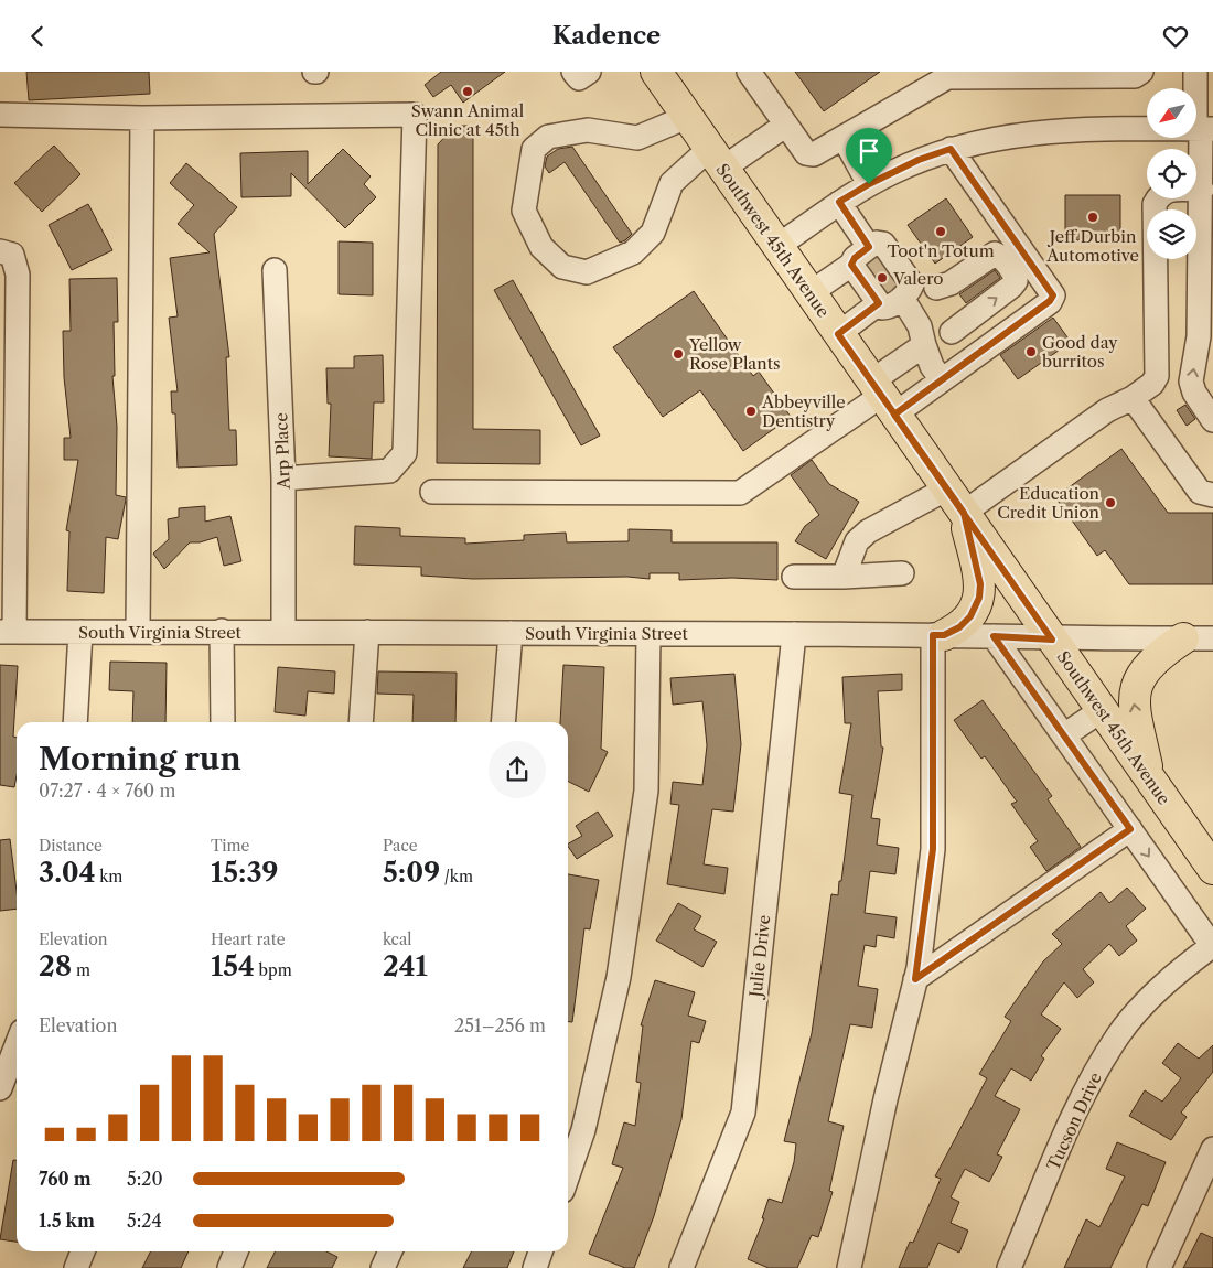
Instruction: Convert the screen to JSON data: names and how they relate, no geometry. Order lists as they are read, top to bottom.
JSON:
{
  "streets": {
    "main road": ["Southwest 45th Avenue"],
    "street": [
      "Arp Place",
      "South Virginia Street",
      "Julie Drive",
      "Tucson Drive"
    ]
  },
  "crossings": [
    ["Southwest 45th Avenue", "South Virginia Street"],
    ["Arp Place", "South Virginia Street"],
    ["South Virginia Street", "Julie Drive"]
  ],
  "places": [
    "Swann Animal Clinic at 45th",
    "Jeff Durbin Automotive",
    "Toot'n Totum",
    "Valero",
    "Good day burritos",
    "Yellow Rose Plants",
    "Abbeyville Dentistry",
    "Education Credit Union"
  ],
  "north": "bottom left",
  "page": {
    "header": "Kadence",
    "heading": ["Morning run", "07:27 · 4 × 760 m"],
    "stats": [
      ["Distance", "3.04 km"],
      ["Time", "15:39"],
      ["Pace", "5:09 /km"],
      ["Elevation", "28 m"],
      ["Heart rate", "154 bpm"],
      ["kcal", "241"]
    ],
    "chart": ["Elevation", "251–256 m"],
    "list": [
      {
        "name": "760 m",
        "note": "5:20"
      },
      {
        "name": "1.5 km",
        "note": "5:24"
      }
    ]
  }
}
